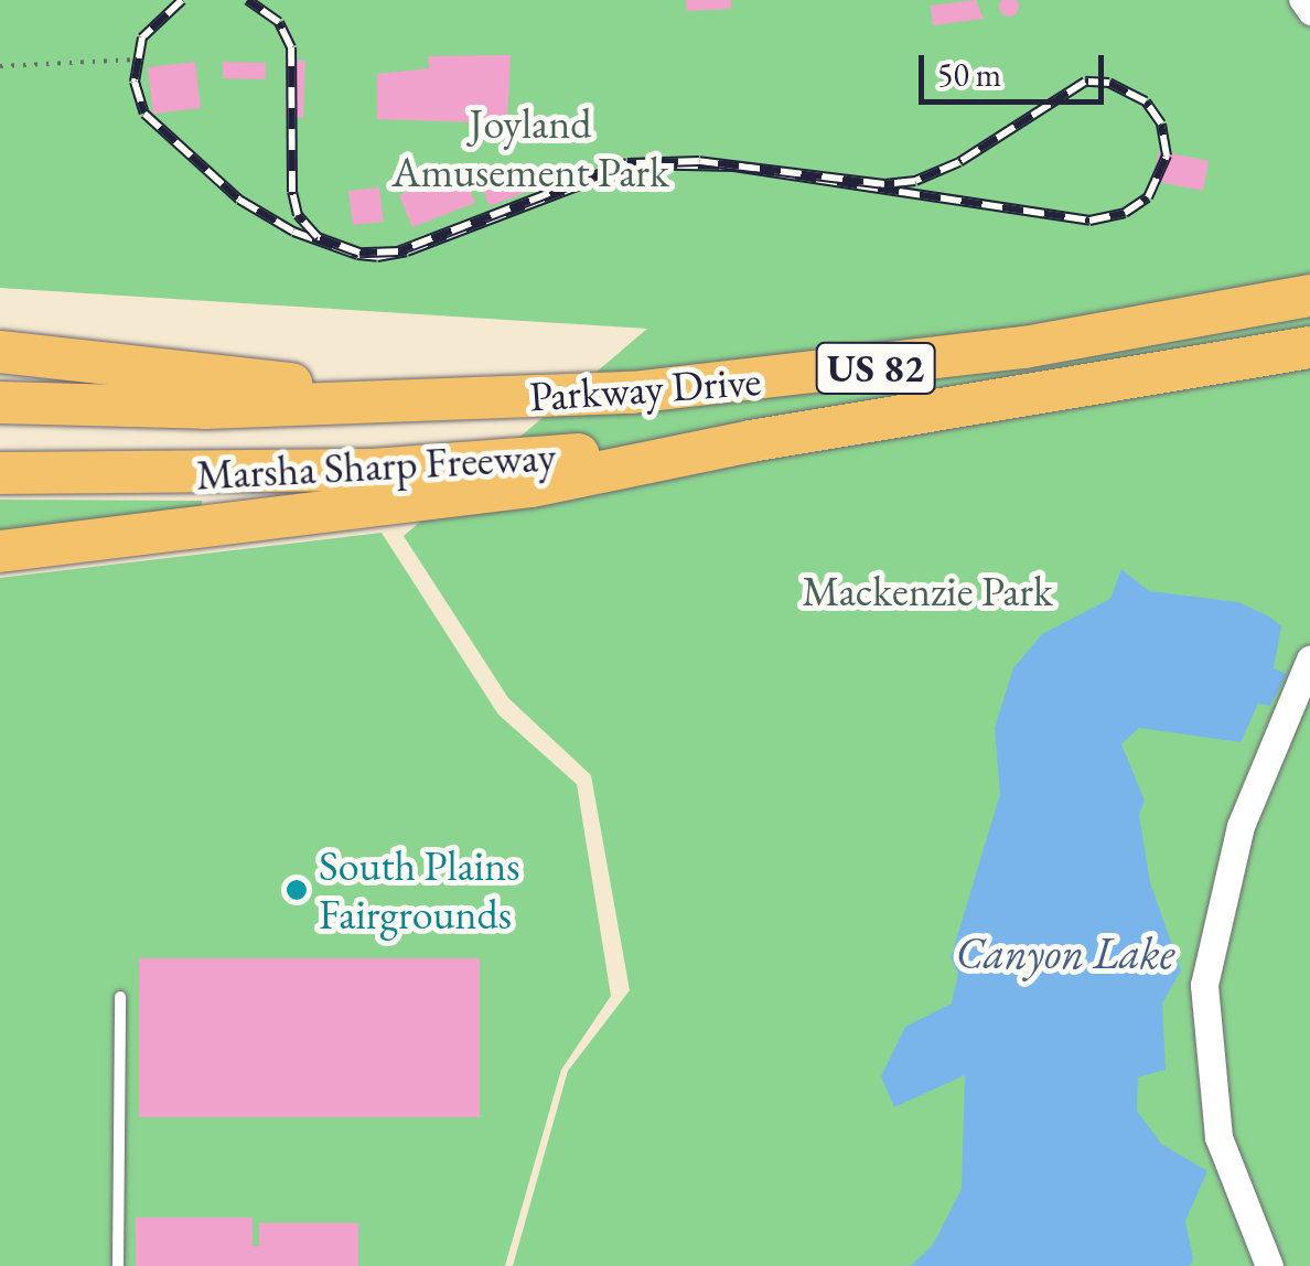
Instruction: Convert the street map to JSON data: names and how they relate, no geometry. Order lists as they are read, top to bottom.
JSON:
{
  "streets": {
    "highway": ["US 82", "Parkway Drive", "Marsha Sharp Freeway"]
  },
  "crossings": [
    ["Parkway Drive", "Marsha Sharp Freeway"]
  ],
  "water": ["Canyon Lake"],
  "parks": ["Joyland Amusement Park", "Mackenzie Park"],
  "places": ["South Plains Fairgrounds"],
  "scale_bar": "50 m"
}
